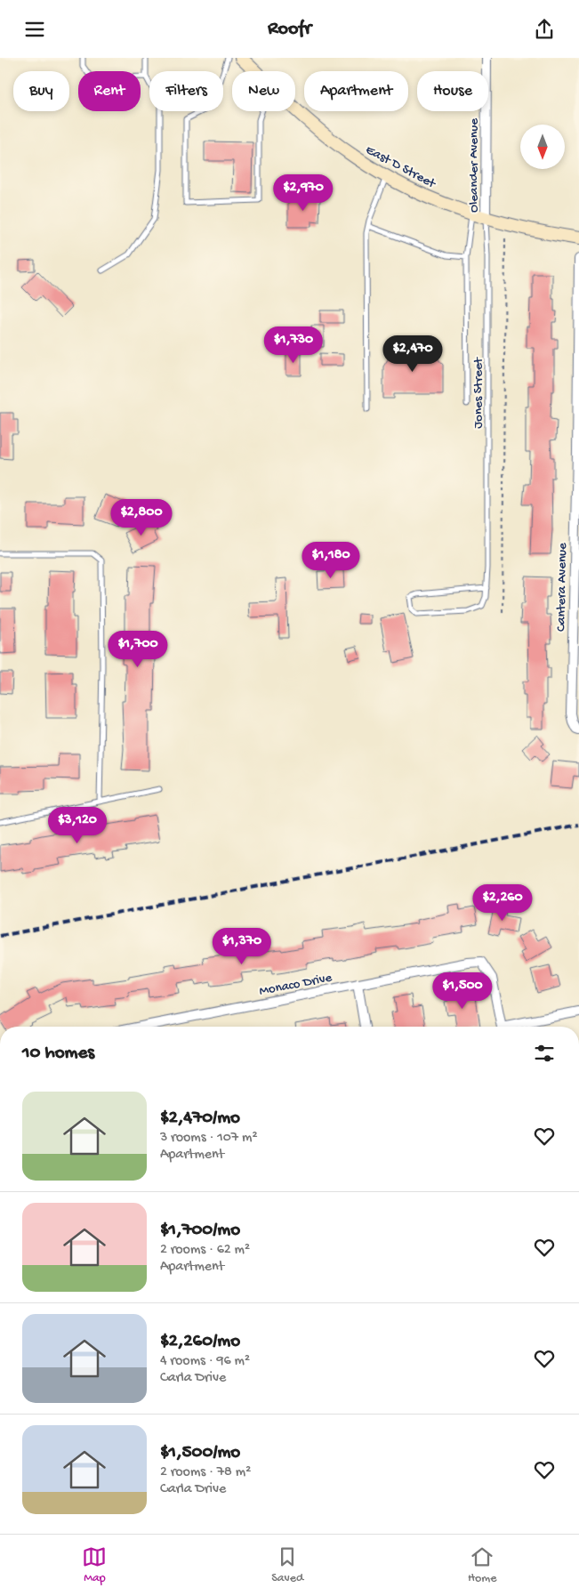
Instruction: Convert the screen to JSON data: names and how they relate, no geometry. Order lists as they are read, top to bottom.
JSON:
{
  "streets": {
    "main road": ["East D Street"],
    "street": ["Oleander Avenue", "Cantera Avenue", "Monaco Drive"],
    "lane": ["Jones Street"]
  },
  "crossings": [
    ["East D Street", "Oleander Avenue"],
    ["East D Street", "Jones Street"],
    ["Oleander Avenue", "Jones Street"]
  ],
  "north": "bottom",
  "page": {
    "header": "Roofr",
    "chip": [
      "Buy",
      "Rent",
      "Filters",
      "New",
      "Apartment",
      "House"
    ],
    "price": [
      "$2,970",
      "$1,730",
      "$2,470",
      "$2,800",
      "$1,180",
      "$1,700",
      "$3,120",
      "$2,260",
      "$1,370",
      "$1,500"
    ],
    "heading": "10 homes",
    "list": [
      {
        "name": "$2,470/mo",
        "note": "3 rooms · 107 m² · Apartment"
      },
      {
        "name": "$1,700/mo",
        "note": "2 rooms · 62 m² · Apartment"
      },
      {
        "name": "$2,260/mo",
        "note": "4 rooms · 96 m² · Carla Drive"
      },
      {
        "name": "$1,500/mo",
        "note": "2 rooms · 78 m² · Carla Drive"
      }
    ],
    "tabs": ["Map", "Saved", "Home"]
  }
}
